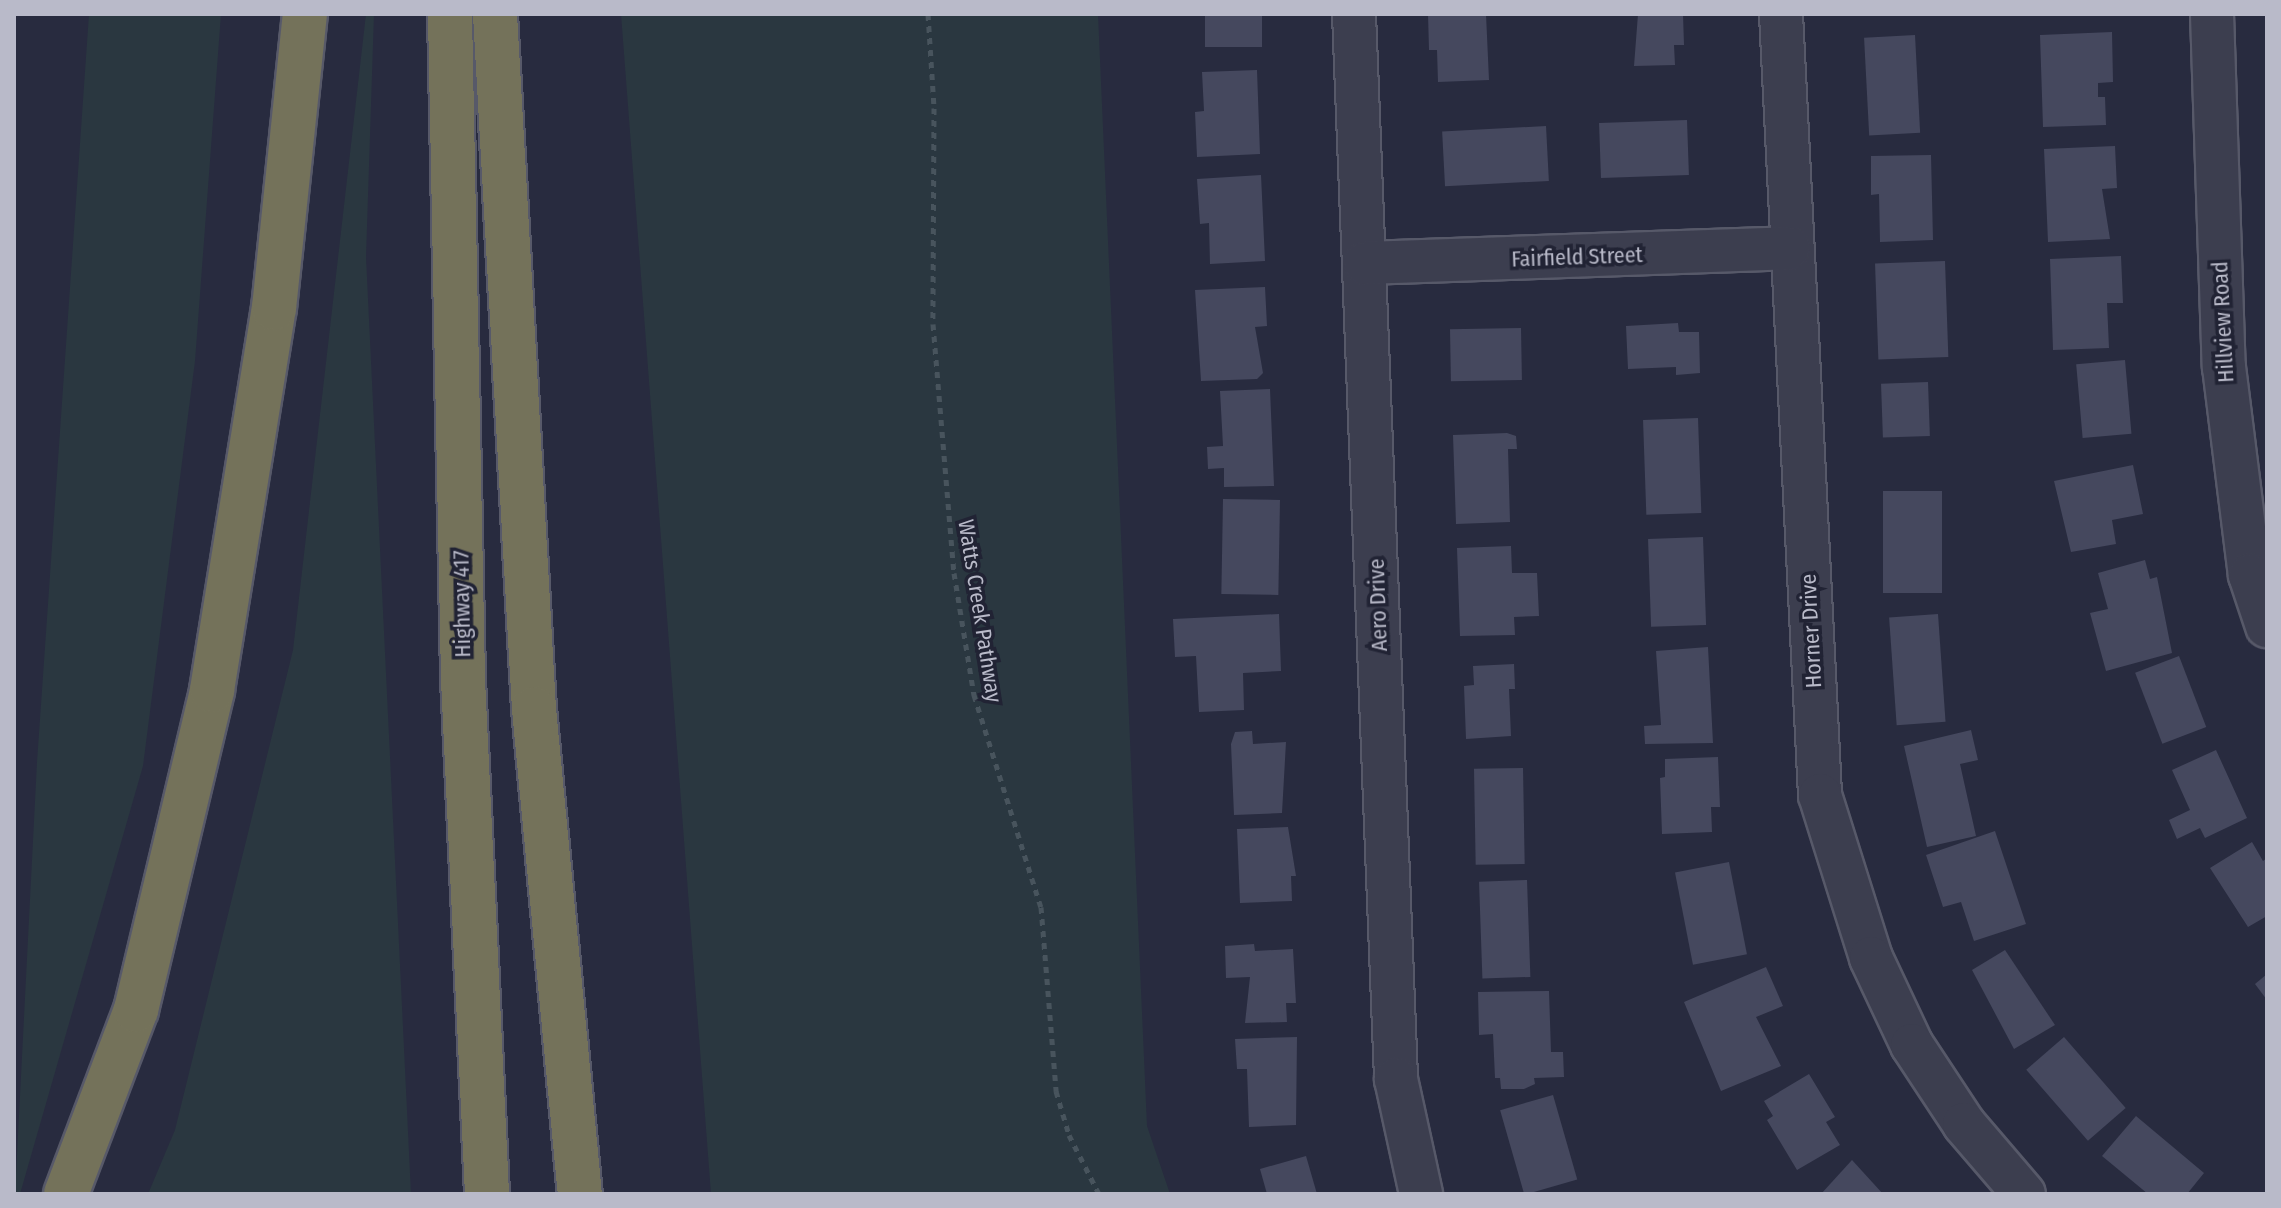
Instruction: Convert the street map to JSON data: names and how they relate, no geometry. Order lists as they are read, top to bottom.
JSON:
{
  "streets": {
    "highway": ["Highway 417"],
    "street": [
      "Fairfield Street",
      "Hillview Road",
      "Aero Drive",
      "Horner Drive"
    ],
    "path": ["Watts Creek Pathway"]
  },
  "crossings": [
    ["Fairfield Street", "Aero Drive"],
    ["Fairfield Street", "Horner Drive"]
  ]
}
